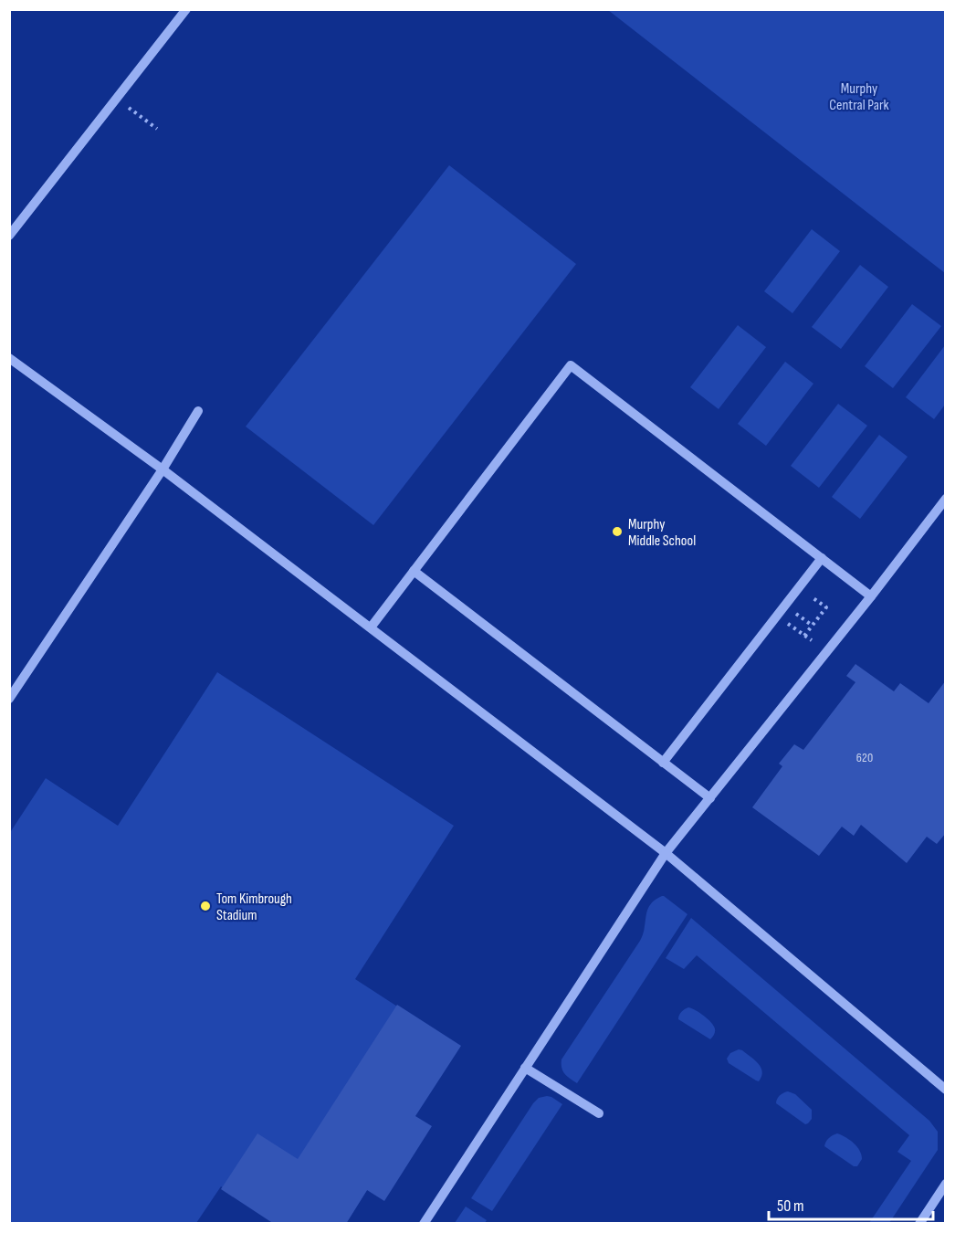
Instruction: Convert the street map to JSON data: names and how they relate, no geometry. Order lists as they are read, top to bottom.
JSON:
{
  "parks": ["Murphy Central Park"],
  "places": ["Murphy Middle School", "Tom Kimbrough Stadium"],
  "house_numbers": ["620"],
  "scale_bar": "50 m"
}
